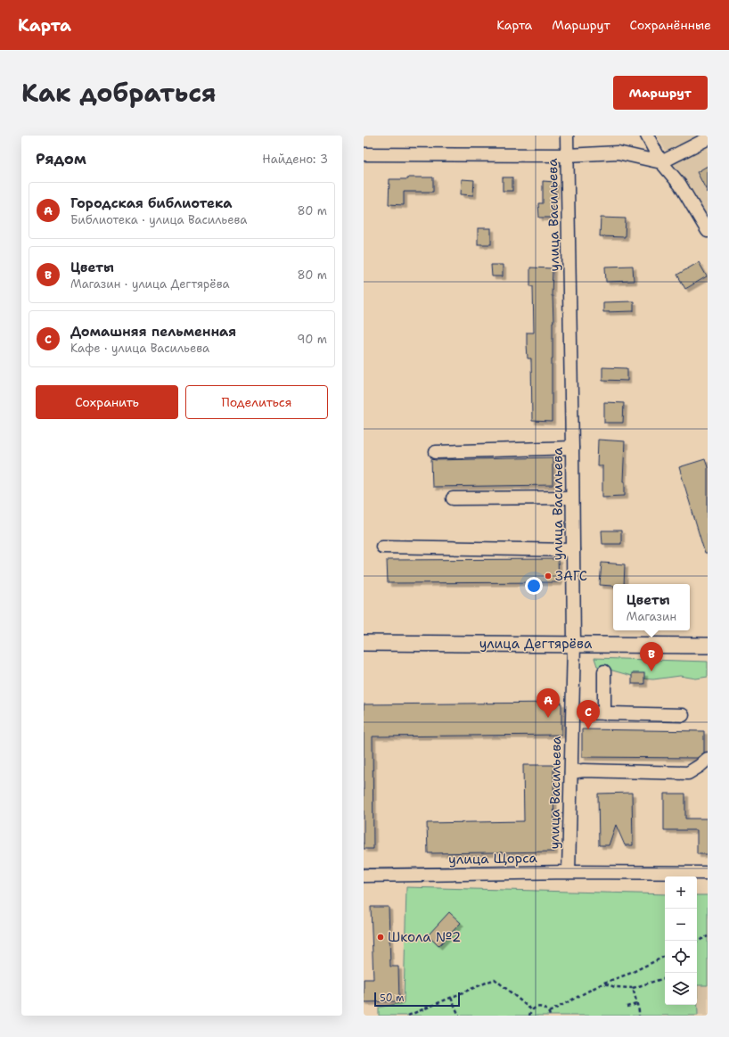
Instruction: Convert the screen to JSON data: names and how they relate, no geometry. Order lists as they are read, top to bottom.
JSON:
{
  "streets": {
    "main road": ["улица Дегтярёва"],
    "street": ["улица Васильева", "улица Щорса"]
  },
  "crossings": [
    ["улица Васильева", "улица Дегтярёва"],
    ["улица Васильева", "улица Щорса"]
  ],
  "places": ["ЗАГС", "Школа №2"],
  "scale_bar": "50 m",
  "page": {
    "header": "Карта",
    "nav": ["Карта", "Маршрут", "Сохранённые"],
    "title": "Как добраться",
    "buttons": [
      "Маршрут",
      ["Сохранить", "Поделиться"]
    ],
    "heading": ["Рядом", "Найдено: 3"],
    "list": [
      {
        "mark": "A",
        "name": "Городская библиотека",
        "note": "Библиотека · улица Васильева",
        "value": "80 m"
      },
      {
        "mark": "B",
        "name": "Цветы",
        "note": "Магазин · улица Дегтярёва",
        "value": "80 m"
      },
      {
        "mark": "C",
        "name": "Домашняя пельменная",
        "note": "Кафе · улица Васильева",
        "value": "90 m"
      }
    ],
    "popup": ["Цветы", "Магазин"],
    "pins": ["B", "A", "C"],
    "map_buttons": ["+", "−"],
    "scale": "50 m"
  }
}
